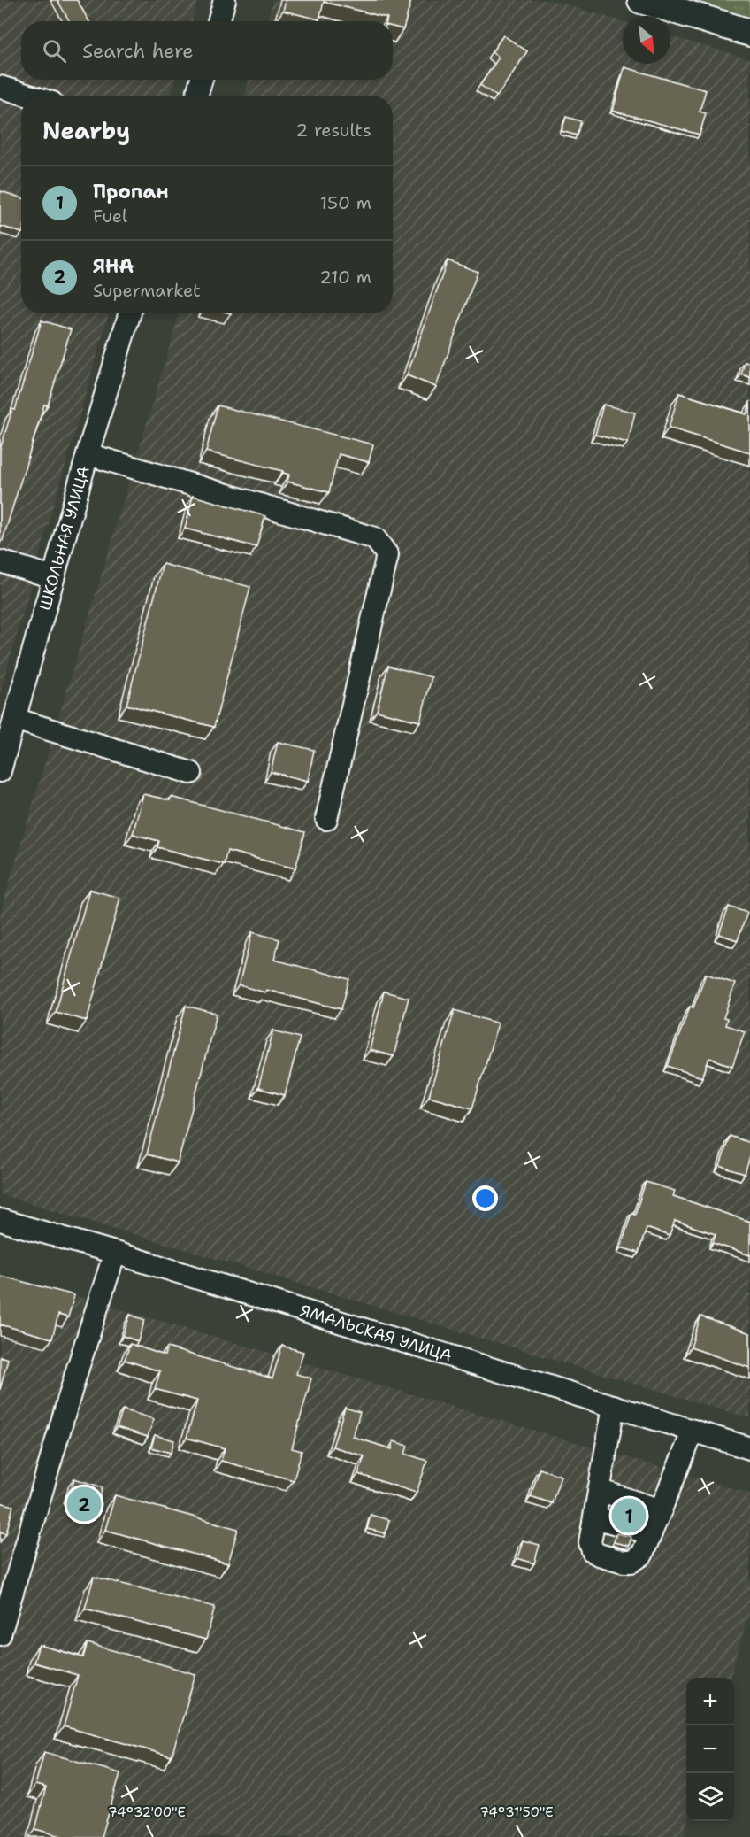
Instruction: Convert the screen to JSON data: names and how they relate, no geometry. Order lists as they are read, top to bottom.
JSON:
{
  "streets": {
    "street": ["ШКОЛЬНАЯ УЛИЦА", "ЯМАЛЬСКАЯ УЛИЦА"]
  },
  "north": "bottom right",
  "page": {
    "search": "Search here",
    "heading": ["Nearby", "2 results"],
    "list": [
      {
        "mark": "1",
        "name": "Пропан",
        "note": "Fuel",
        "value": "150 m"
      },
      {
        "mark": "2",
        "name": "ЯНА",
        "note": "Supermarket",
        "value": "210 m"
      }
    ],
    "pins": ["2", "1"],
    "map_buttons": ["+", "−"]
  },
  "coordinates": ["74°32'00\"E", "74°31'50\"E"]
}
